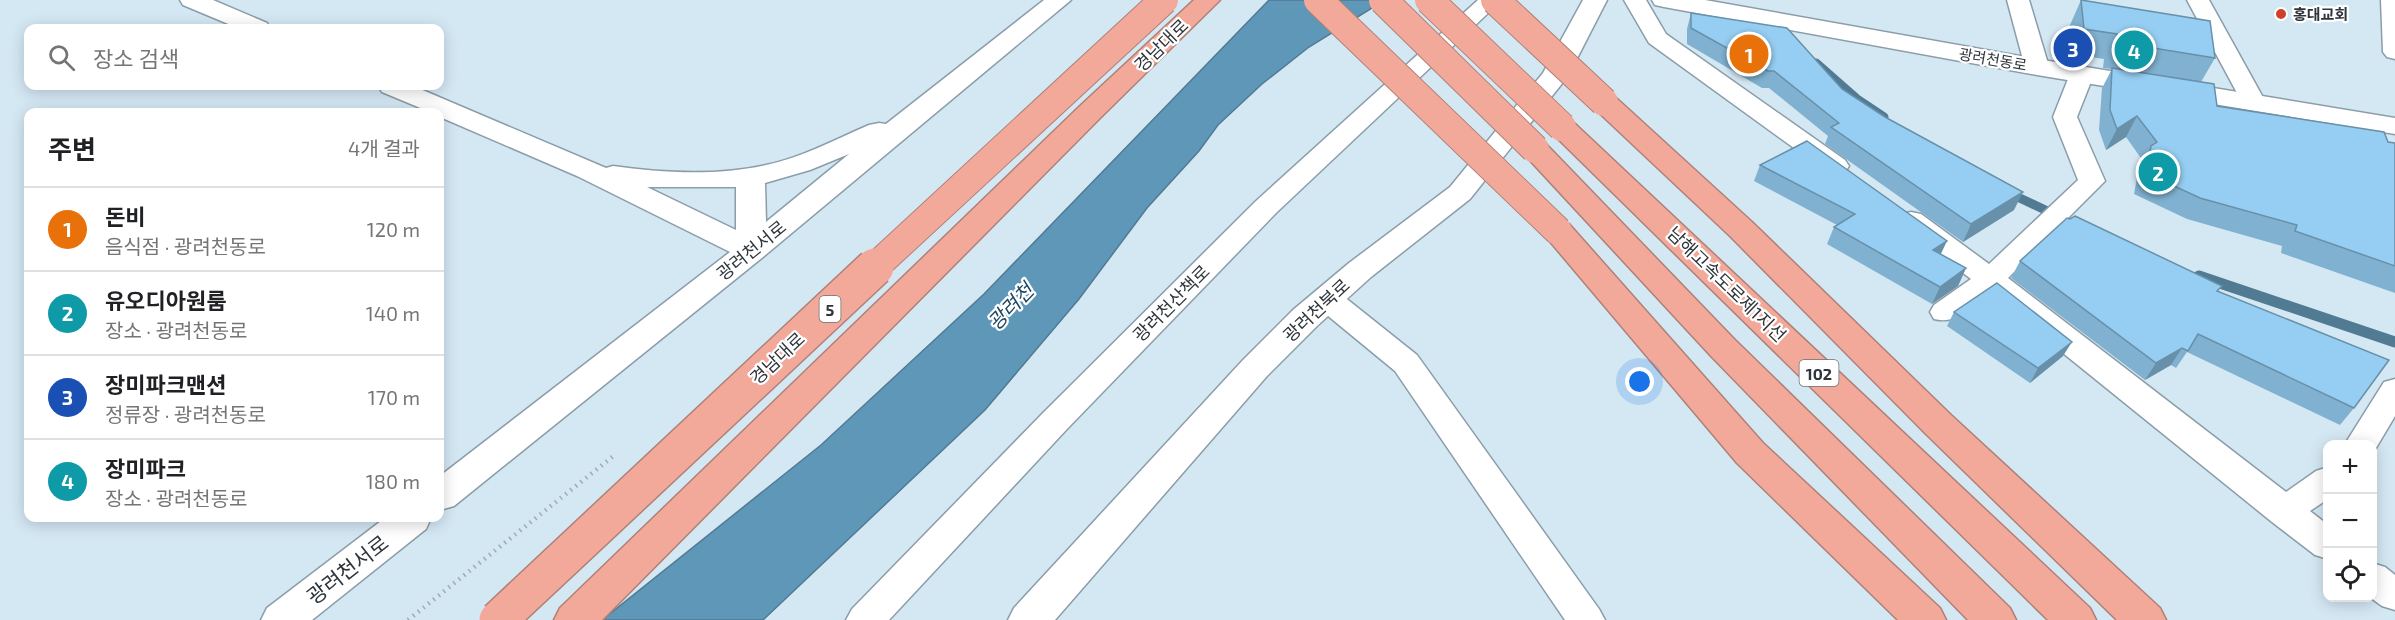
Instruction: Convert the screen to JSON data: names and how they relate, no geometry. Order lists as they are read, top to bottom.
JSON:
{
  "streets": {
    "highway": [
      "경남대로",
      "남해고속도로제1지선",
      "5",
      "102"
    ],
    "street": [
      "광려천동로",
      "광려천서로",
      "광려천산책로",
      "광려천북로"
    ]
  },
  "water": ["광려천"],
  "places": ["홍대교회"],
  "page": {
    "search": "장소 검색",
    "pins": [
      "3",
      "4",
      "1",
      "2"
    ],
    "heading": ["주변", "4개 결과"],
    "list": [
      {
        "mark": "1",
        "name": "돈비",
        "note": "음식점 · 광려천동로",
        "value": "120 m"
      },
      {
        "mark": "2",
        "name": "유오디아원룸",
        "note": "장소 · 광려천동로",
        "value": "140 m"
      },
      {
        "mark": "3",
        "name": "장미파크맨션",
        "note": "정류장 · 광려천동로",
        "value": "170 m"
      },
      {
        "mark": "4",
        "name": "장미파크",
        "note": "장소 · 광려천동로",
        "value": "180 m"
      }
    ],
    "map_buttons": ["+", "−"]
  }
}
